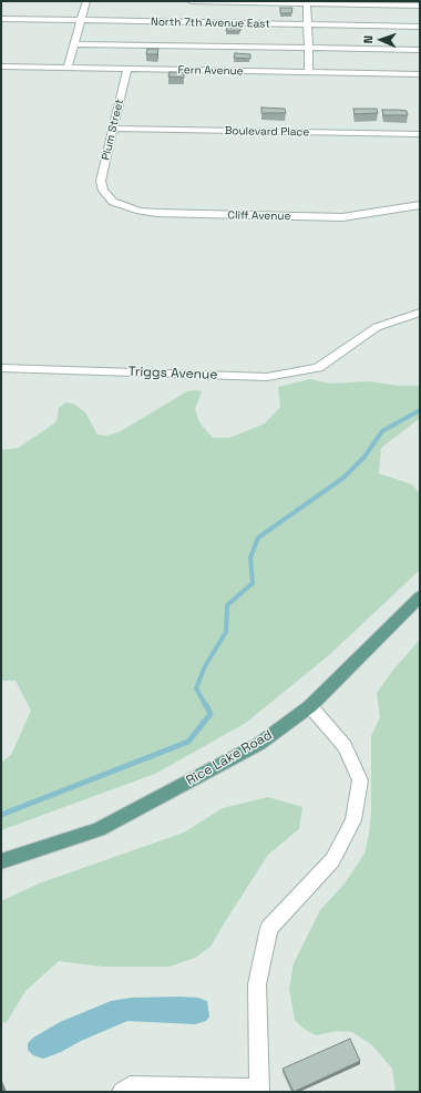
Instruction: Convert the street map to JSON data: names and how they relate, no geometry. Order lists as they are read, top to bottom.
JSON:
{
  "streets": {
    "main road": ["Rice Lake Road"],
    "street": [
      "North 7th Avenue East",
      "Fern Avenue",
      "Plum Street",
      "Boulevard Place",
      "Cliff Avenue",
      "Triggs Avenue"
    ]
  },
  "crossings": [
    ["Fern Avenue", "Plum Street"],
    ["Plum Street", "Boulevard Place"],
    ["Plum Street", "Cliff Avenue"]
  ],
  "north": "left"
}
